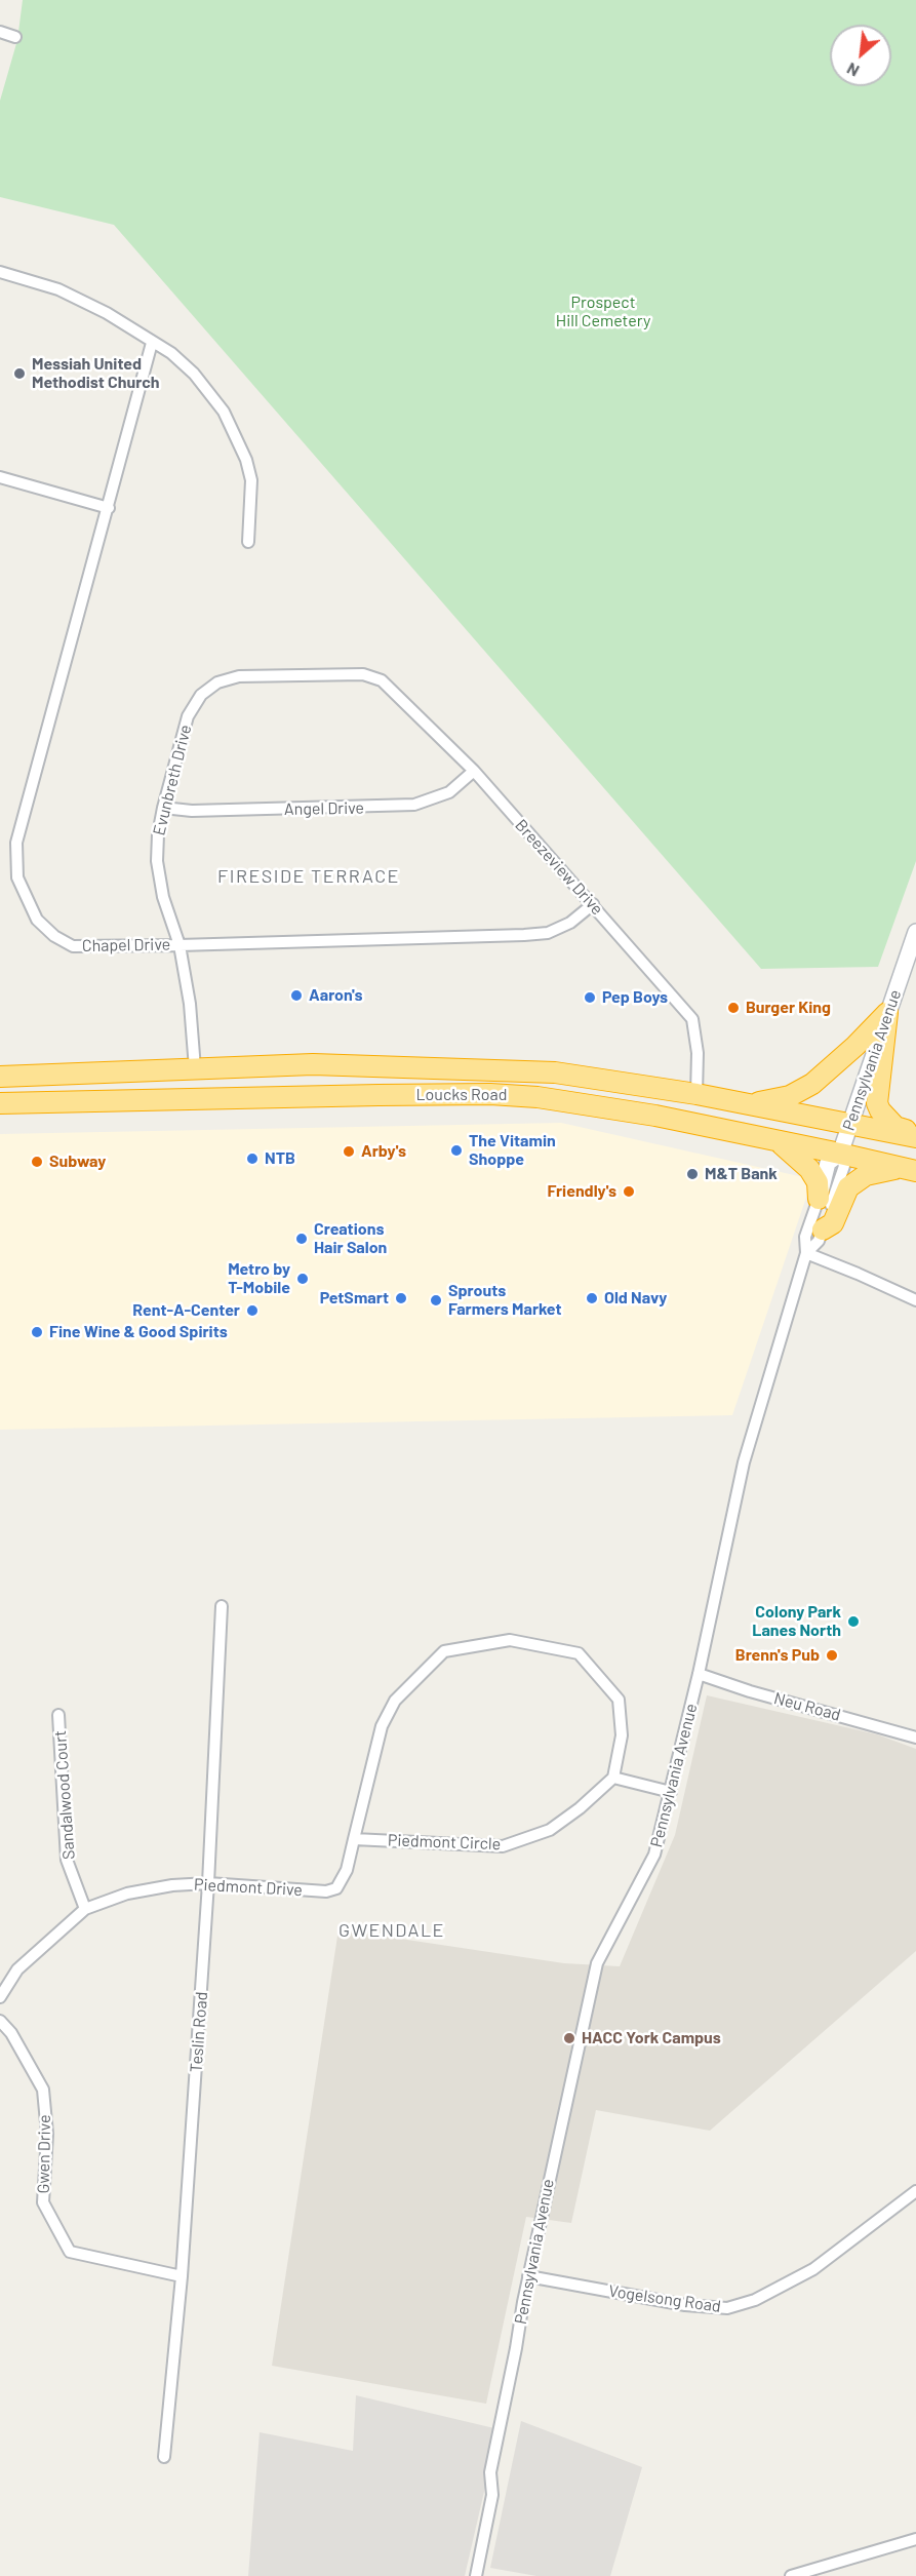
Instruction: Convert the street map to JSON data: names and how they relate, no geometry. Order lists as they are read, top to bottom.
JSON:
{
  "streets": {
    "highway": ["Loucks Road"],
    "street": [
      "Evunbreth Drive",
      "Angel Drive",
      "Breezeview Drive",
      "Chapel Drive",
      "Pennsylvania Avenue",
      "Neu Road",
      "Sandalwood Court",
      "Piedmont Circle",
      "Piedmont Drive",
      "Teslin Road",
      "Gwen Drive",
      "Vogelsong Road"
    ]
  },
  "crossings": [
    ["Evunbreth Drive", "Angel Drive"],
    ["Evunbreth Drive", "Breezeview Drive"],
    ["Evunbreth Drive", "Chapel Drive"],
    ["Evunbreth Drive", "Loucks Road"],
    ["Angel Drive", "Breezeview Drive"],
    ["Breezeview Drive", "Chapel Drive"],
    ["Breezeview Drive", "Loucks Road"],
    ["Pennsylvania Avenue", "Loucks Road"],
    ["Pennsylvania Avenue", "Neu Road"],
    ["Pennsylvania Avenue", "Vogelsong Road"],
    ["Sandalwood Court", "Piedmont Drive"],
    ["Piedmont Circle", "Piedmont Drive"],
    ["Piedmont Drive", "Teslin Road"],
    ["Teslin Road", "Gwen Drive"]
  ],
  "districts": ["FIRESIDE TERRACE", "GWENDALE"],
  "parks": ["Prospect Hill Cemetery"],
  "places": [
    "Messiah United Methodist Church",
    "Aaron's",
    "Pep Boys",
    "Burger King",
    "The Vitamin Shoppe",
    "Arby's",
    "NTB",
    "Subway",
    "M&T Bank",
    "Friendly's",
    "Creations Hair Salon",
    "Metro by T-Mobile",
    "PetSmart",
    "Old Navy",
    "Sprouts Farmers Market",
    "Rent-A-Center",
    "Fine Wine & Good Spirits",
    "Colony Park Lanes North",
    "Brenn's Pub",
    "HACC York Campus"
  ],
  "north": "bottom left"
}
